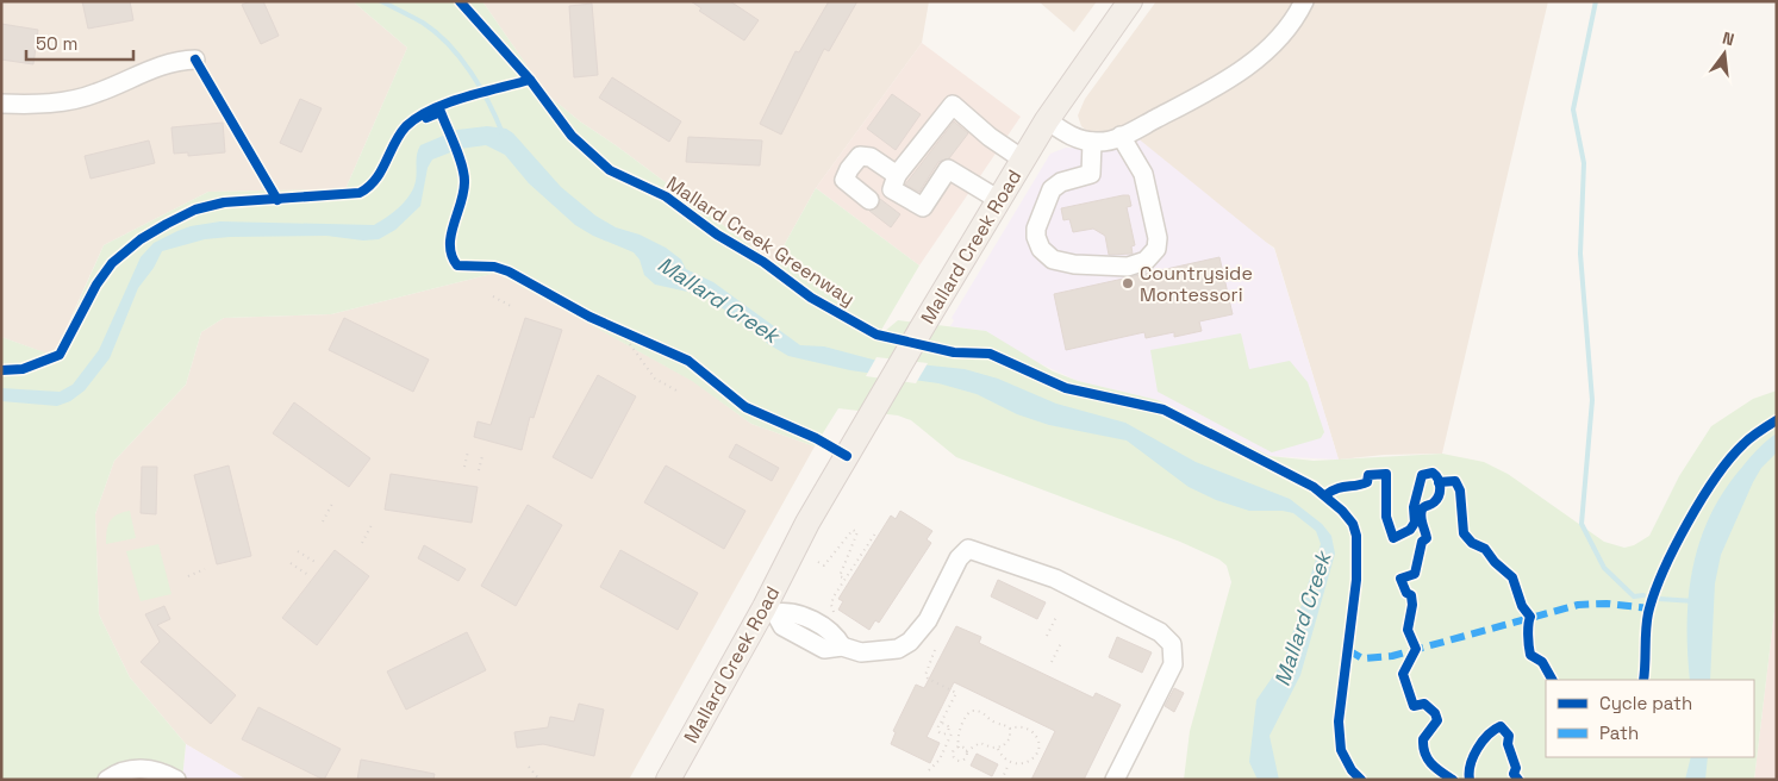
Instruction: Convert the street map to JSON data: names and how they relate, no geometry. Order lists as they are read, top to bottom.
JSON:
{
  "streets": {
    "main road": ["Mallard Creek Road"],
    "cycle path": ["Mallard Creek Greenway"]
  },
  "water": ["Mallard Creek"],
  "places": ["Countryside Montessori"],
  "legend": ["Cycle path", "Path"],
  "scale_bar": "50 m",
  "north": "top"
}
